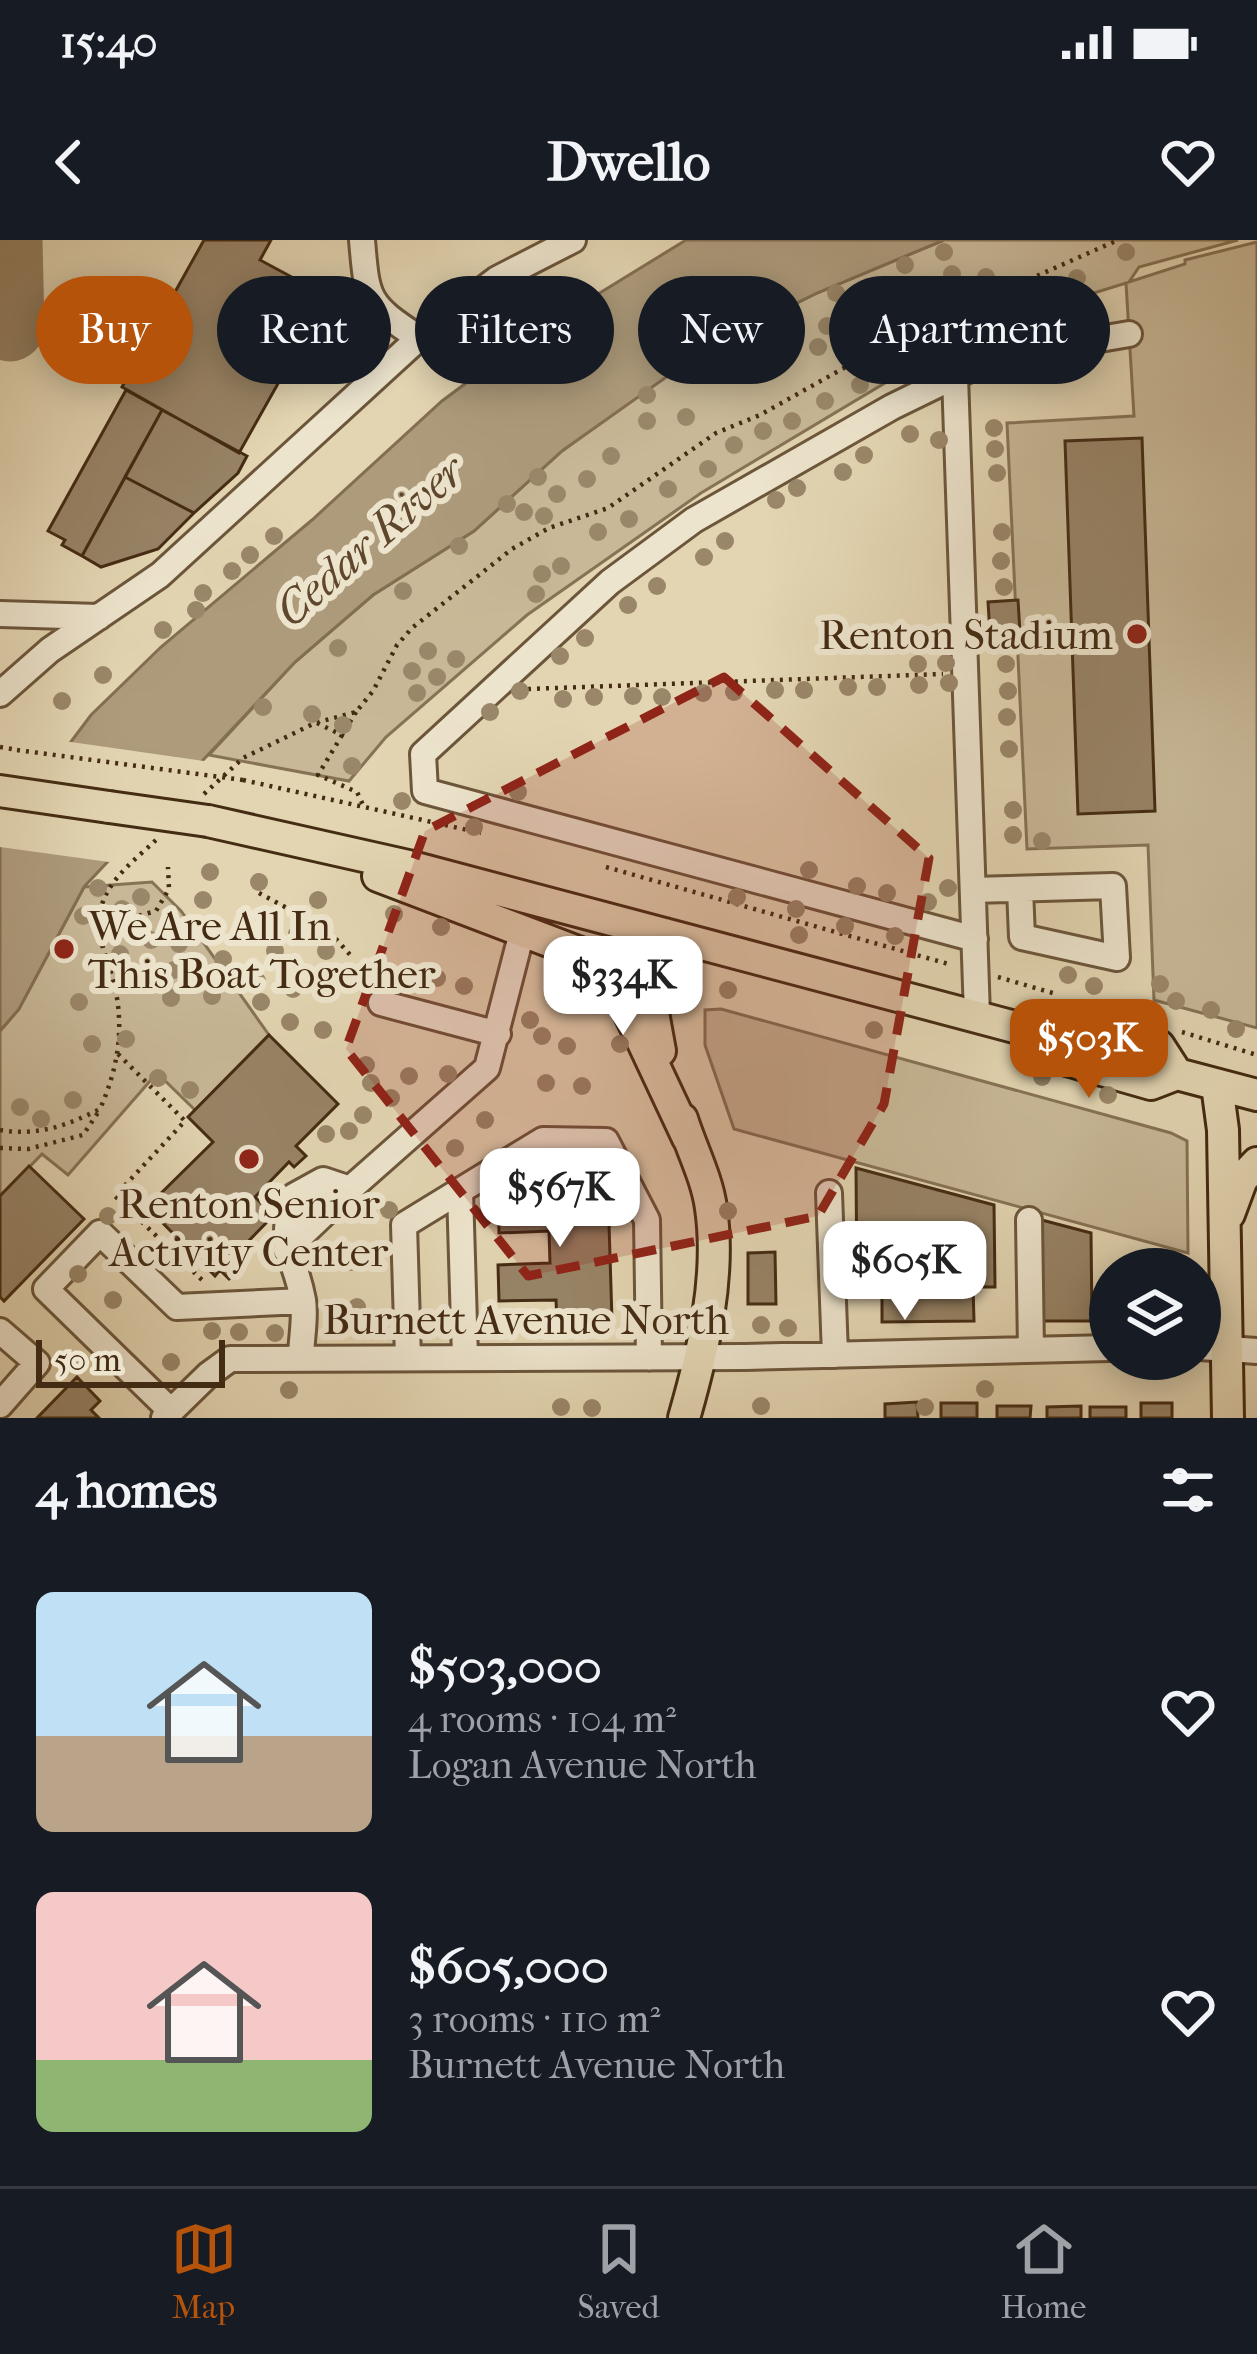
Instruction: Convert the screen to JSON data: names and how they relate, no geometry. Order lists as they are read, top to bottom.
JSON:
{
  "streets": {
    "street": ["Burnett Avenue North"]
  },
  "water": ["Cedar River"],
  "places": ["Renton Stadium", "We Are All In This Boat Together", "Renton Senior Activity Center"],
  "scale_bar": "50 m",
  "page": {
    "status": "15:40",
    "header": "Dwello",
    "chip": [
      "Buy",
      "Rent",
      "Filters",
      "New",
      "Apartment"
    ],
    "price": [
      "$334K",
      "$503K",
      "$567K",
      "$605K"
    ],
    "scale": "50 m",
    "heading": "4 homes",
    "list": [
      {
        "name": "$503,000",
        "note": "4 rooms · 104 m² · Logan Avenue North"
      },
      {
        "name": "$605,000",
        "note": "3 rooms · 110 m² · Burnett Avenue North"
      }
    ],
    "tabs": ["Map", "Saved", "Home"]
  }
}
